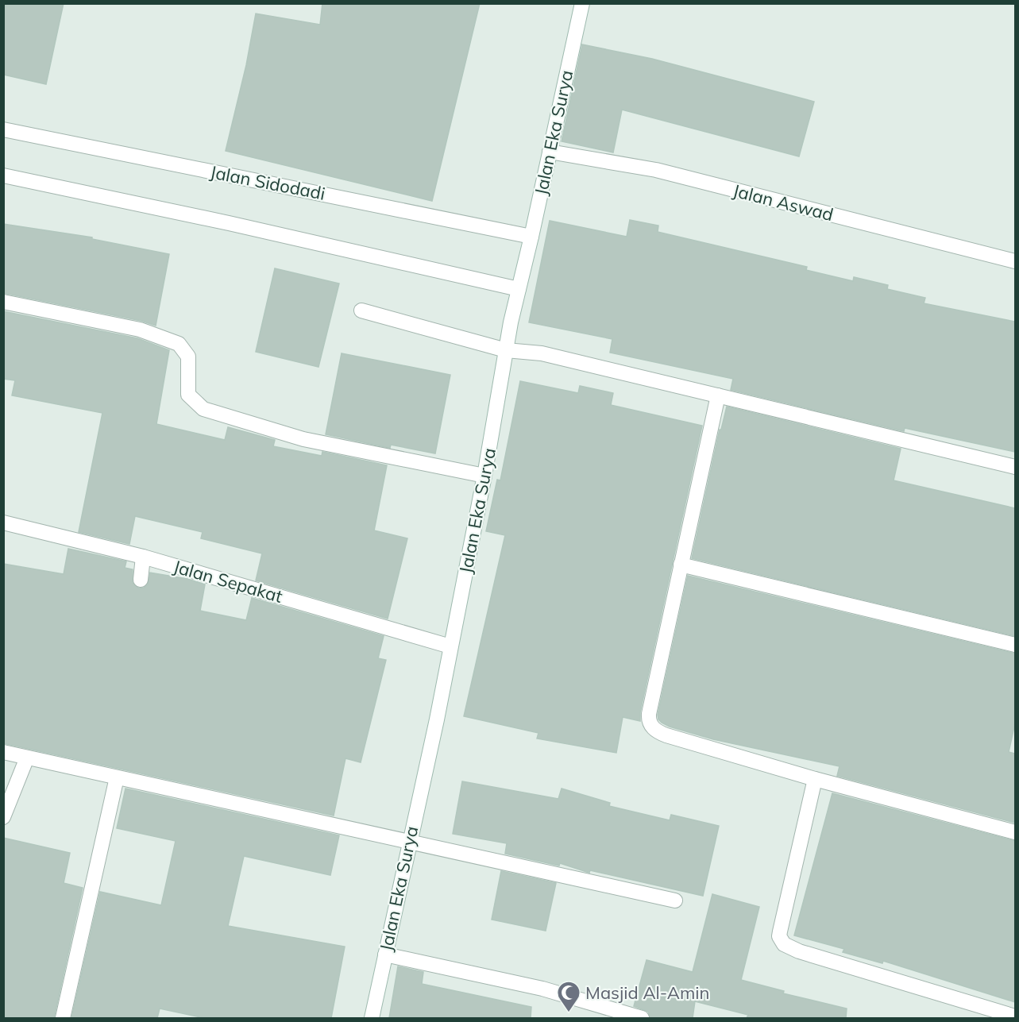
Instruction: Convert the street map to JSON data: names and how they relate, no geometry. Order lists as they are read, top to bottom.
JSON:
{
  "streets": {
    "street": [
      "Jalan Eka Surya",
      "Jalan Sidodadi",
      "Jalan Aswad",
      "Jalan Sepakat"
    ]
  },
  "crossings": [
    ["Jalan Eka Surya", "Jalan Sidodadi"],
    ["Jalan Eka Surya", "Jalan Aswad"],
    ["Jalan Eka Surya", "Jalan Sepakat"]
  ],
  "places": {
    "mosque": ["Masjid Al-Amin"]
  }
}
